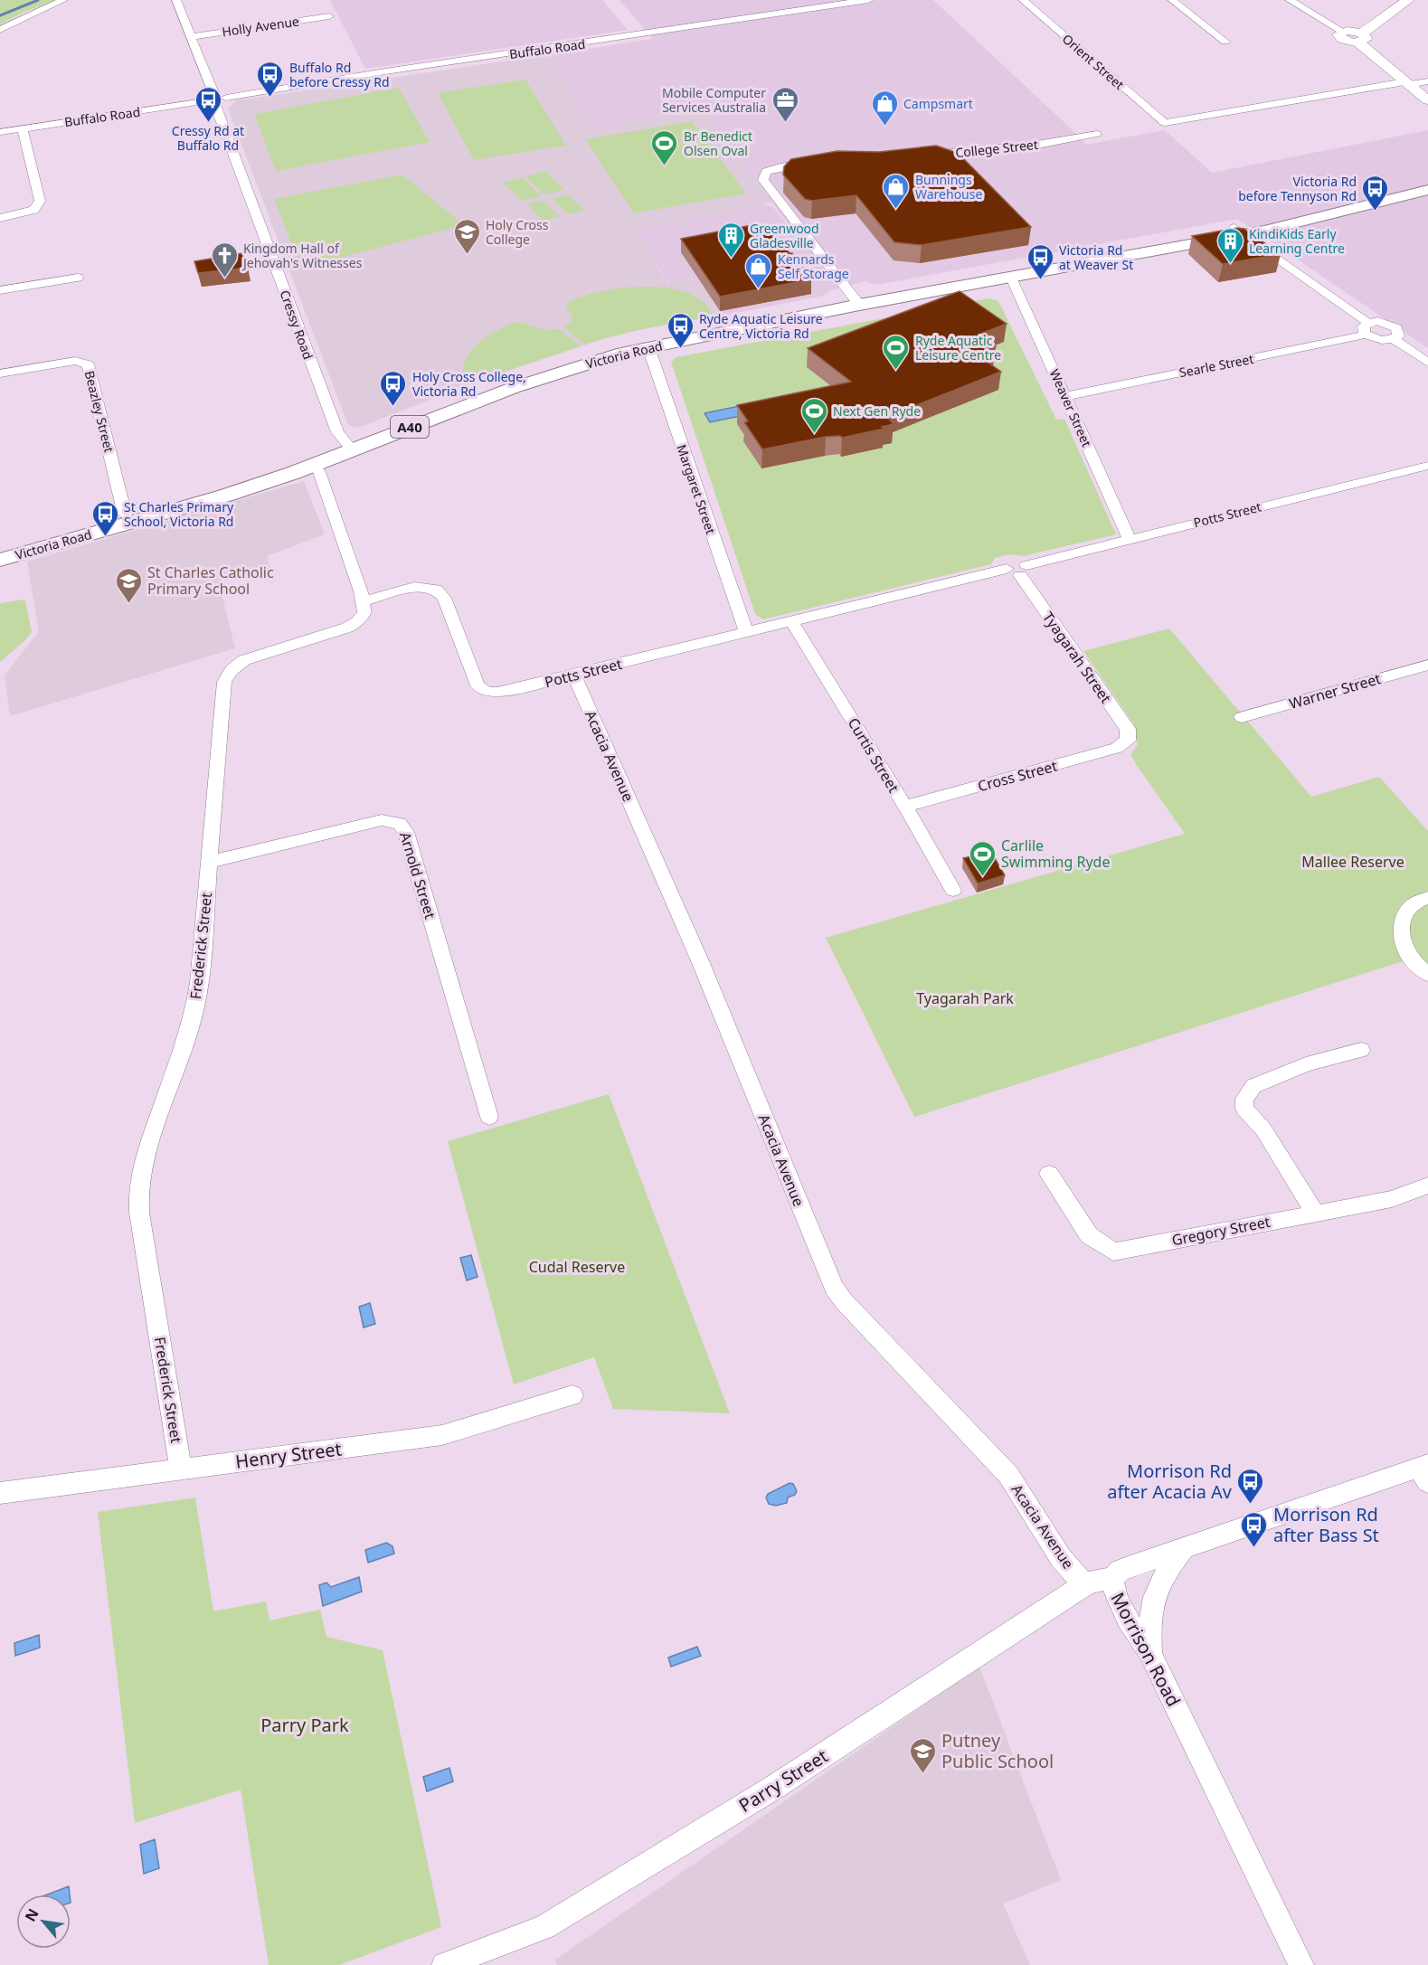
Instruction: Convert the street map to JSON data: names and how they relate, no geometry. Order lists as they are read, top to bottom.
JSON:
{
  "streets": {
    "highway": ["Victoria Road", "A40"],
    "street": [
      "Holly Avenue",
      "Buffalo Road",
      "Orient Street",
      "College Street",
      "Cressy Road",
      "Searle Street",
      "Weaver Street",
      "Beazley Street",
      "Margaret Street",
      "Potts Street",
      "Tyagarah Street",
      "Warner Street",
      "Curtis Street",
      "Acacia Avenue",
      "Cross Street",
      "Arnold Street",
      "Frederick Street",
      "Gregory Street",
      "Henry Street",
      "Morrison Road",
      "Parry Street"
    ]
  },
  "crossings": [
    ["Holly Avenue", "Cressy Road"],
    ["Buffalo Road", "Cressy Road"],
    ["Cressy Road", "Victoria Road"],
    ["Victoria Road", "Weaver Street"],
    ["Victoria Road", "Beazley Street"],
    ["Victoria Road", "Margaret Street"],
    ["Searle Street", "Weaver Street"],
    ["Weaver Street", "Potts Street"],
    ["Margaret Street", "Potts Street"],
    ["Potts Street", "Tyagarah Street"],
    ["Potts Street", "Curtis Street"],
    ["Potts Street", "Acacia Avenue"],
    ["Potts Street", "Frederick Street"],
    ["Tyagarah Street", "Cross Street"],
    ["Curtis Street", "Cross Street"],
    ["Acacia Avenue", "Parry Street"],
    ["Arnold Street", "Frederick Street"],
    ["Frederick Street", "Henry Street"],
    ["Morrison Road", "Parry Street"]
  ],
  "parks": [
    "Mallee Reserve",
    "Tyagarah Park",
    "Cudal Reserve",
    "Parry Park"
  ],
  "places": {
    "bus stop": [
      "Buffalo Rd before Cressy Rd",
      "Cressy Rd at Buffalo Rd",
      "Victoria Rd before Tennyson Rd",
      "Victoria Rd at Weaver St",
      "Ryde Aquatic Leisure Centre, Victoria Rd",
      "Holy Cross College, Victoria Rd",
      "St Charles Primary School, Victoria Rd",
      "Morrison Rd after Acacia Av",
      "Morrison Rd after Bass St"
    ],
    "office": ["Mobile Computer Services Australia"],
    "shop": ["Campsmart", "Bunnings Warehouse", "Kennards Self Storage"],
    "sports": [
      "Br Benedict Olsen Oval",
      "Ryde Aquatic Leisure Centre",
      "Next Gen Ryde",
      "Carlile Swimming Ryde"
    ],
    "school or university": ["Holy Cross College", "St Charles Catholic Primary School", "Putney Public School"],
    "building": ["Greenwood Gladesville", "KindiKids Early Learning Centre"],
    "church": ["Kingdom Hall of Jehovah's Witnesses"]
  },
  "north": "top left"
}
